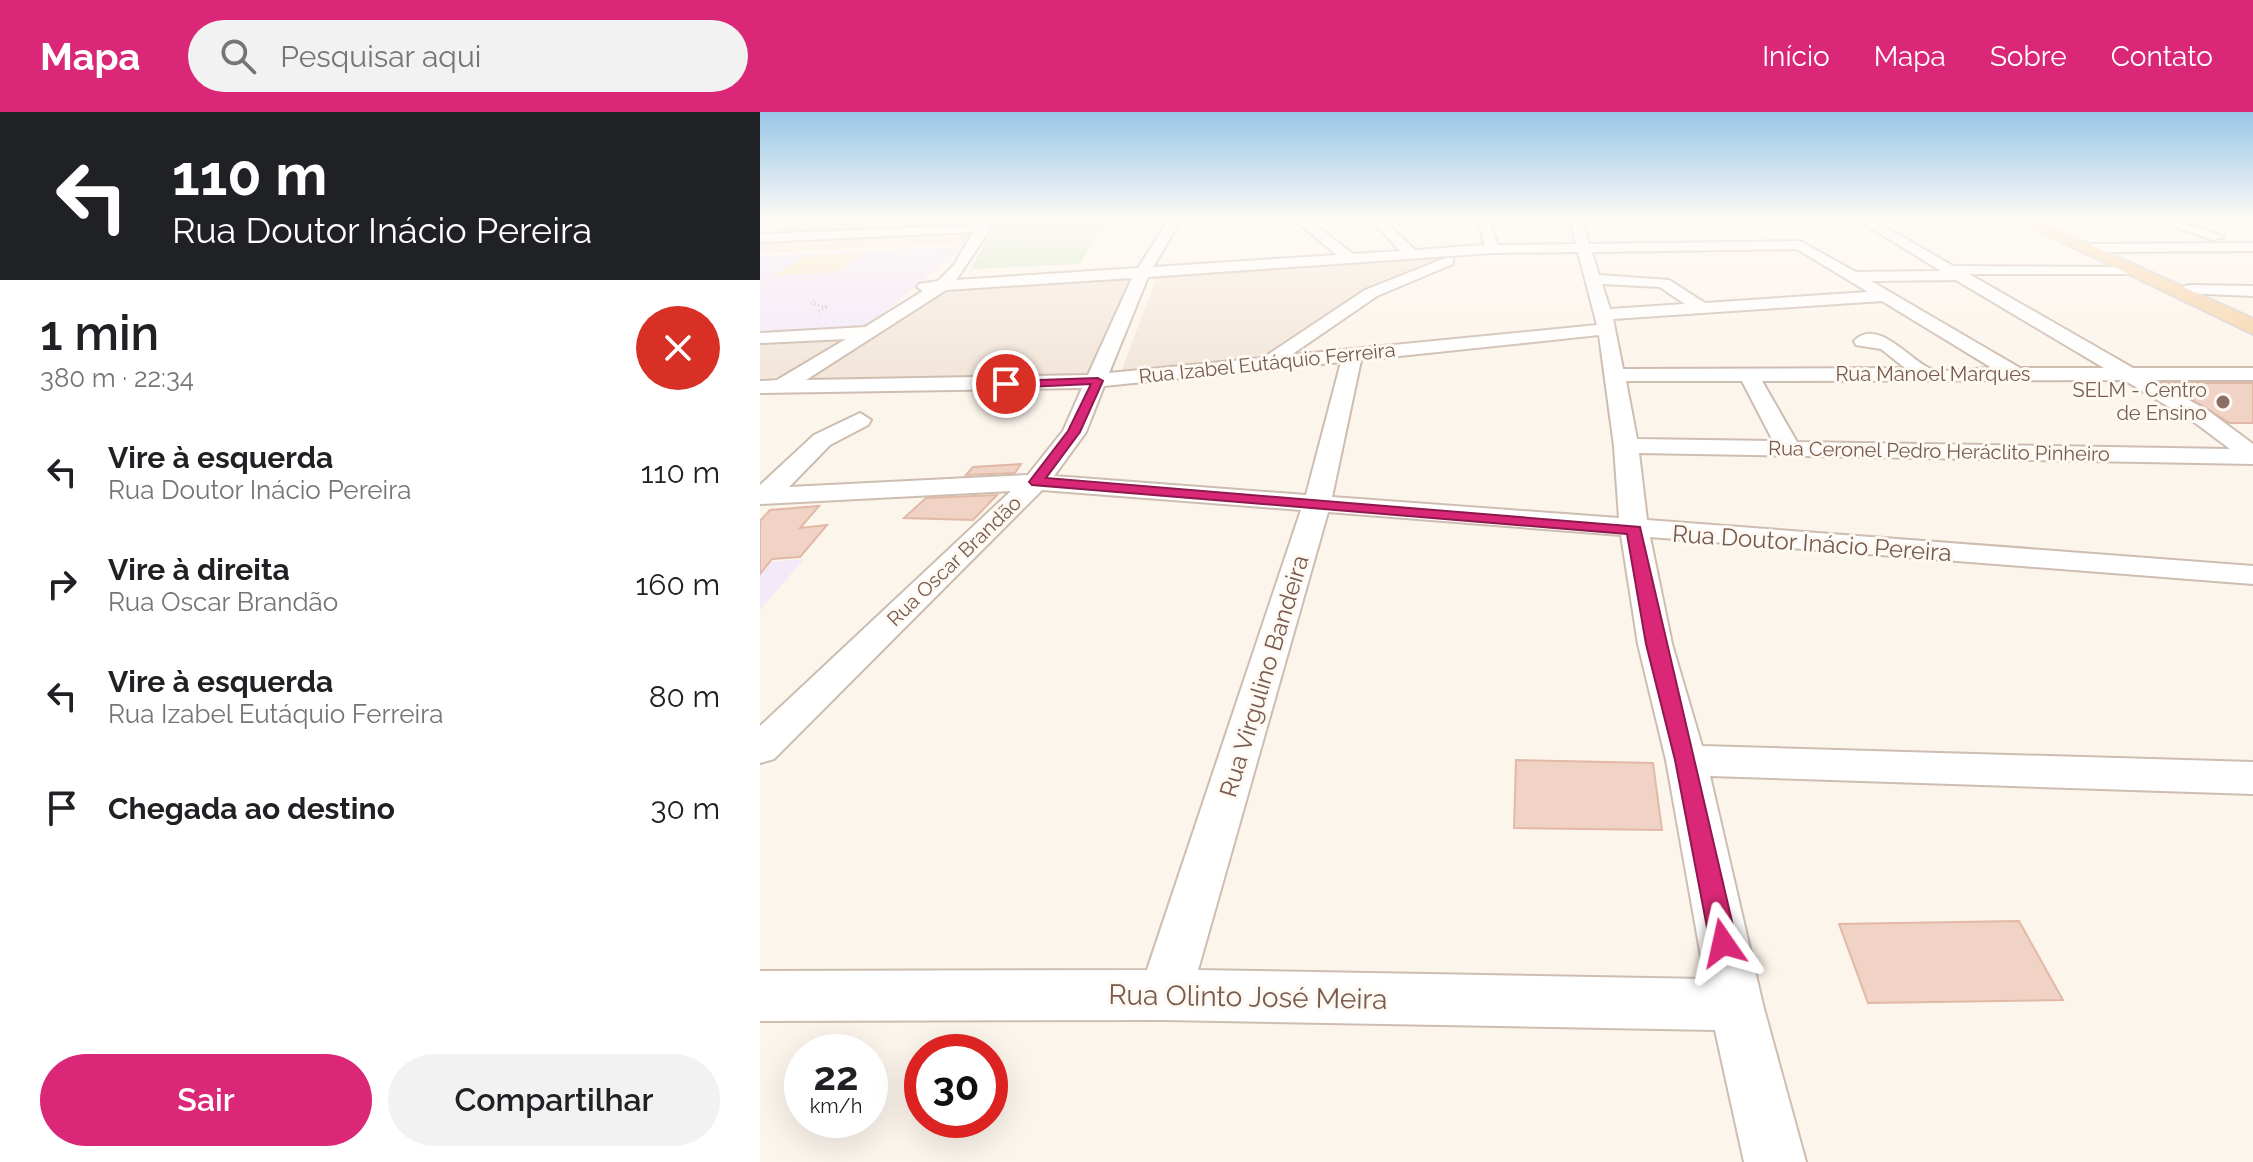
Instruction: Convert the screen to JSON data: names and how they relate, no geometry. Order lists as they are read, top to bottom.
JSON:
{
  "streets": {
    "street": [
      "Rua Izabel Eutáquio Ferreira",
      "Rua Manoel Marques",
      "Rua Ceronel Pedro Heráclito Pinheiro",
      "Rua Doutor Inácio Pereira",
      "Rua Oscar Brandão",
      "Rua Virgulino Bandeira",
      "Rua Olinto José Meira"
    ]
  },
  "crossings": [
    ["Rua Izabel Eutáquio Ferreira", "Rua Oscar Brandão"],
    ["Rua Izabel Eutáquio Ferreira", "Rua Virgulino Bandeira"],
    ["Rua Doutor Inácio Pereira", "Rua Oscar Brandão"],
    ["Rua Doutor Inácio Pereira", "Rua Virgulino Bandeira"],
    ["Rua Virgulino Bandeira", "Rua Olinto José Meira"]
  ],
  "places": ["SELM - Centro de Ensino"],
  "page": {
    "header": "Mapa",
    "search": "Pesquisar aqui",
    "nav": [
      "Início",
      "Mapa",
      "Sobre",
      "Contato"
    ],
    "turn": ["110 m", "Rua Doutor Inácio Pereira"],
    "heading": ["1 min", "380 m · 22:34"],
    "list": [
      {
        "name": "Vire à esquerda",
        "note": "Rua Doutor Inácio Pereira",
        "value": "110 m"
      },
      {
        "name": "Vire à direita",
        "note": "Rua Oscar Brandão",
        "value": "160 m"
      },
      {
        "name": "Vire à esquerda",
        "note": "Rua Izabel Eutáquio Ferreira",
        "value": "80 m"
      },
      {
        "name": "Chegada ao destino",
        "value": "30 m"
      }
    ],
    "speed": "22 km/h",
    "limit": "30",
    "buttons": ["Sair", "Compartilhar"]
  }
}
